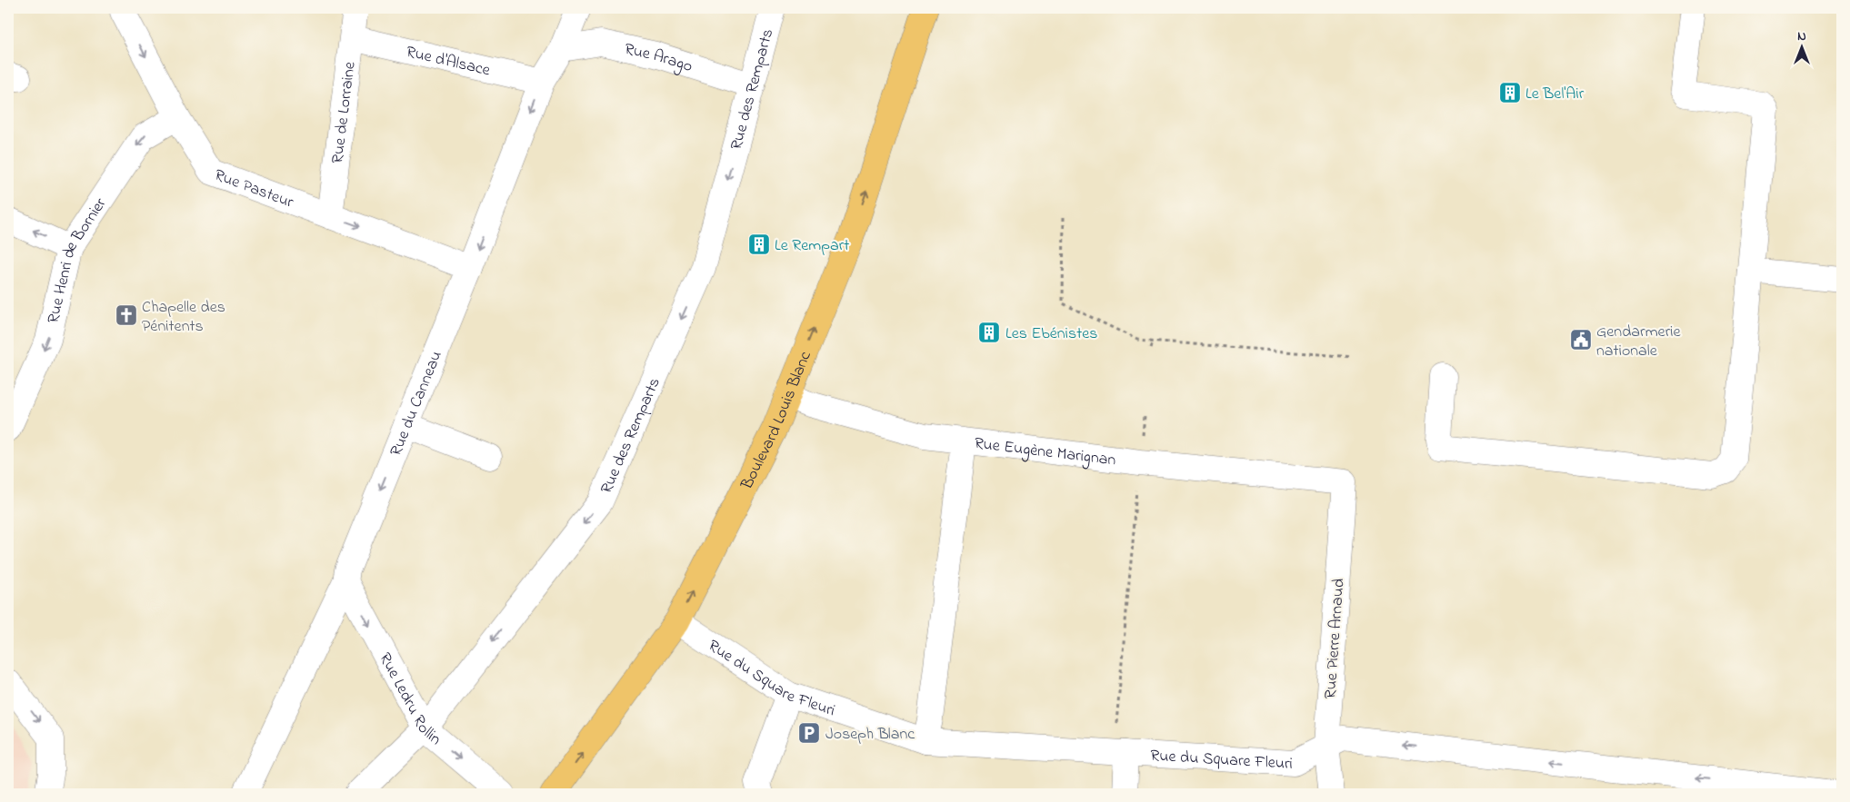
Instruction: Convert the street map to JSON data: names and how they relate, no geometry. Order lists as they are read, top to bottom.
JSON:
{
  "streets": {
    "main road": ["Boulevard Louis Blanc"],
    "street": [
      "Rue Arago",
      "Rue d'Alsace",
      "Rue des Remparts",
      "Rue de Lorraine",
      "Rue Pasteur",
      "Rue Henri de Bornier",
      "Rue du Canneau",
      "Rue Eugène Marignan",
      "Rue Pierre Arnaud",
      "Rue du Square Fleuri",
      "Rue Ledru Rollin"
    ]
  },
  "crossings": [
    ["Rue Arago", "Rue des Remparts"],
    ["Rue Arago", "Rue du Canneau"],
    ["Rue d'Alsace", "Rue de Lorraine"],
    ["Rue d'Alsace", "Rue du Canneau"],
    ["Rue des Remparts", "Rue Ledru Rollin"],
    ["Rue de Lorraine", "Rue Pasteur"],
    ["Rue Pasteur", "Rue Henri de Bornier"],
    ["Rue Pasteur", "Rue du Canneau"],
    ["Rue du Canneau", "Rue Ledru Rollin"],
    ["Boulevard Louis Blanc", "Rue du Square Fleuri"],
    ["Rue Eugène Marignan", "Rue Pierre Arnaud"],
    ["Rue Eugène Marignan", "Rue du Square Fleuri"],
    ["Rue Pierre Arnaud", "Rue du Square Fleuri"]
  ],
  "one_way": [
    "Rue des Remparts",
    "Rue Pasteur",
    "Rue Henri de Bornier",
    "Rue du Canneau",
    "Boulevard Louis Blanc",
    "Rue du Square Fleuri",
    "Rue Ledru Rollin"
  ],
  "places": {
    "building": ["Le Bel'Air", "Le Rempart", "Les Ebénistes"],
    "church": ["Chapelle des Pénitents"],
    "public building": ["Gendarmerie nationale"],
    "parking": ["Joseph Blanc"]
  },
  "north": "top"
}
